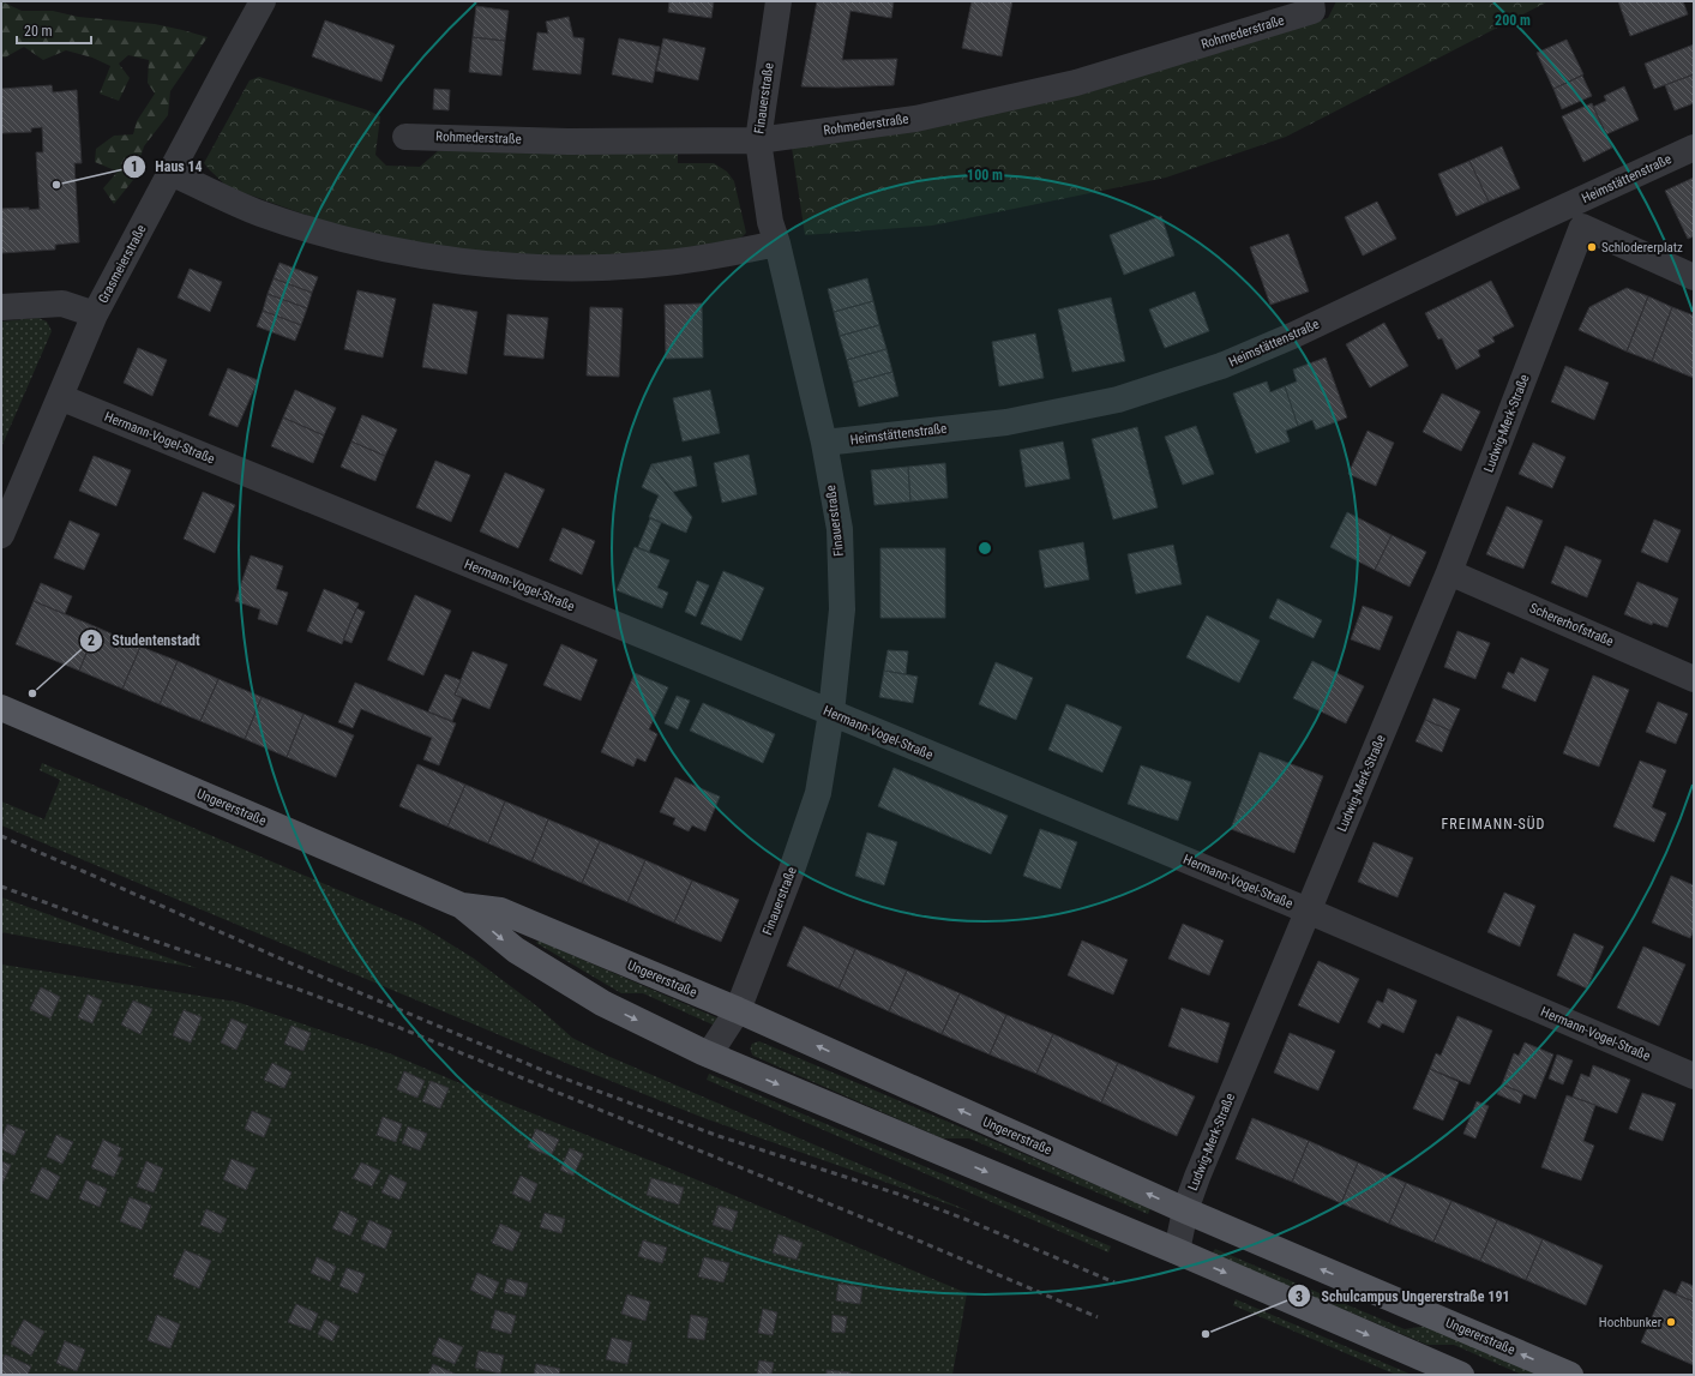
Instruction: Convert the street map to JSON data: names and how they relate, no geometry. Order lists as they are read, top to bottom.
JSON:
{
  "streets": {
    "main road": ["Ungererstraße"],
    "street": [
      "Rohmederstraße",
      "Finauerstraße",
      "Heimstättenstraße",
      "Grasmeierstraße",
      "Ludwig-Merk-Straße",
      "Hermann-Vogel-Straße",
      "Schererhofstraße"
    ]
  },
  "crossings": [
    ["Rohmederstraße", "Finauerstraße"],
    ["Finauerstraße", "Heimstättenstraße"],
    ["Finauerstraße", "Hermann-Vogel-Straße"],
    ["Finauerstraße", "Ungererstraße"],
    ["Heimstättenstraße", "Ludwig-Merk-Straße"],
    ["Grasmeierstraße", "Hermann-Vogel-Straße"],
    ["Ludwig-Merk-Straße", "Hermann-Vogel-Straße"],
    ["Ludwig-Merk-Straße", "Schererhofstraße"],
    ["Ludwig-Merk-Straße", "Ungererstraße"]
  ],
  "districts": ["FREIMANN-SÜD"],
  "places": [
    "Haus 14",
    "Schlodererplatz",
    "Studentenstadt",
    "Hochbunker",
    "Schulcampus Ungererstraße 191"
  ],
  "scale_bar": "20 m",
  "rings": ["200 m", "100 m"]
}
